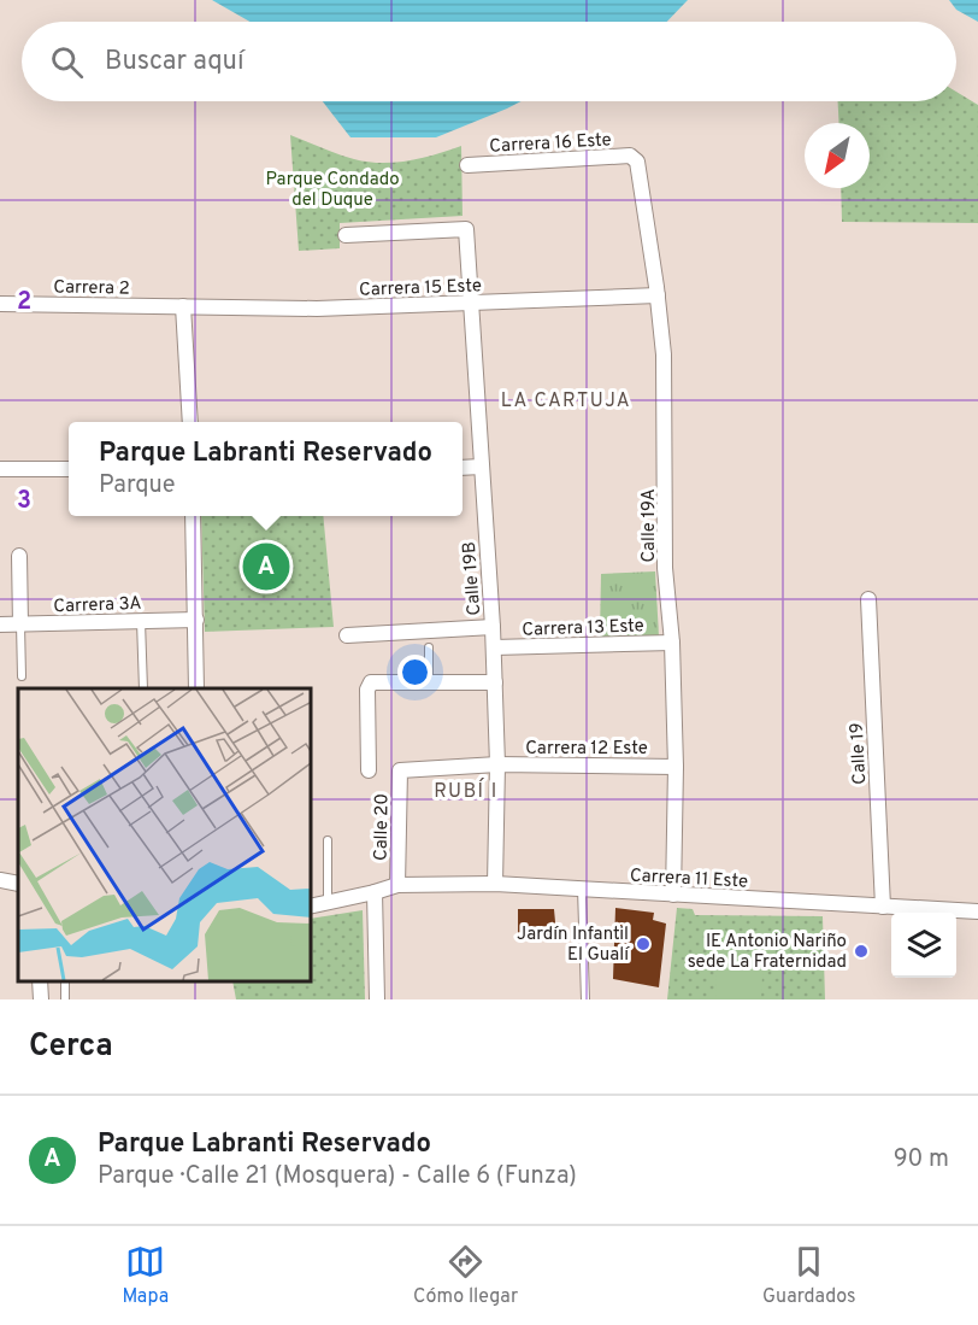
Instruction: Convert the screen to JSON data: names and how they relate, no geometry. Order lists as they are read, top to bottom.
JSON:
{
  "streets": {
    "street": [
      "Carrera 16 Este",
      "Carrera 2",
      "Carrera 15 Este",
      "Calle 19A",
      "Calle 19B",
      "Carrera 3A",
      "Carrera 13 Este",
      "Carrera 12 Este",
      "Calle 19",
      "Calle 20",
      "Carrera 11 Este"
    ]
  },
  "crossings": [
    ["Carrera 16 Este", "Calle 19A"],
    ["Carrera 2", "Carrera 15 Este"],
    ["Carrera 15 Este", "Calle 19A"],
    ["Carrera 15 Este", "Calle 19B"],
    ["Calle 19A", "Carrera 13 Este"],
    ["Calle 19A", "Carrera 12 Este"],
    ["Calle 19A", "Carrera 11 Este"],
    ["Calle 19B", "Carrera 13 Este"],
    ["Calle 19B", "Carrera 12 Este"],
    ["Calle 19B", "Carrera 11 Este"],
    ["Carrera 12 Este", "Calle 20"],
    ["Calle 19", "Carrera 11 Este"],
    ["Calle 20", "Carrera 11 Este"]
  ],
  "districts": ["LA CARTUJA", "RUBÍ I"],
  "parks": ["Parque Condado del Duque"],
  "places": ["Jardín Infantil El Gualí", "IE Antonio Nariño sede La Fraternidad"],
  "north": "bottom left",
  "page": {
    "search": "Buscar aquí",
    "popup": ["Parque Labranti Reservado", "Parque"],
    "pins": "A",
    "heading": "Cerca",
    "list": [
      {
        "mark": "A",
        "name": "Parque Labranti Reservado",
        "note": "Parque · Calle 21 (Mosquera) - Calle 6 (Funza)",
        "value": "90 m"
      }
    ],
    "nav": ["Mapa", "Cómo llegar", "Guardados"]
  },
  "grid": {
    "rows": ["2", "3"]
  }
}
